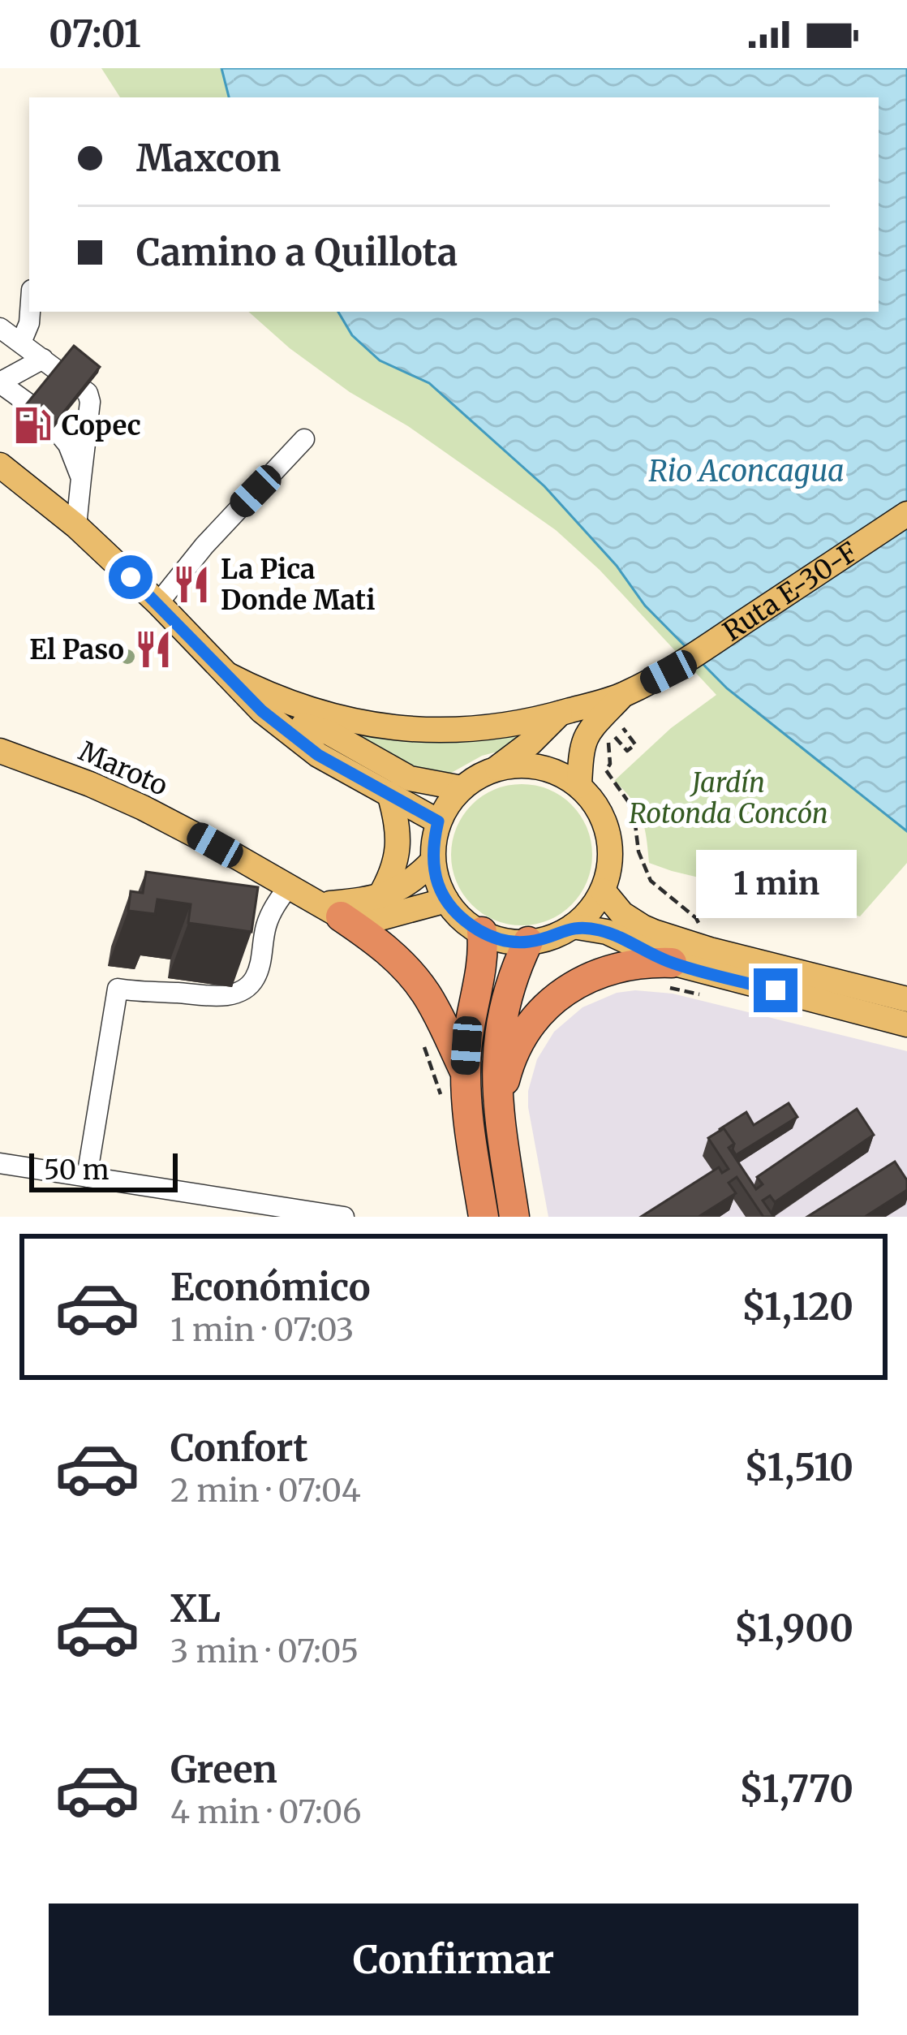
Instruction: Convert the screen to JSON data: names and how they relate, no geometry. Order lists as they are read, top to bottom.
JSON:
{
  "streets": {
    "main road": ["Ruta E-30-F", "Maroto"]
  },
  "crossings": [
    ["Ruta E-30-F", "Maroto"]
  ],
  "water": ["Rio Aconcagua"],
  "parks": ["Jardín Rotonda Concón"],
  "places": {
    "fuel station": ["Copec"],
    "restaurant": ["La Pica Donde Mati", "El Paso"]
  },
  "scale_bar": "50 m",
  "page": {
    "status": "07:01",
    "banner": ["Maxcon", "Camino a Quillota"],
    "bubble": "1 min",
    "scale": "50 m",
    "list": [
      {
        "name": "Económico",
        "note": "1 min · 07:03",
        "value": "$1,120"
      },
      {
        "name": "Confort",
        "note": "2 min · 07:04",
        "value": "$1,510"
      },
      {
        "name": "XL",
        "note": "3 min · 07:05",
        "value": "$1,900"
      },
      {
        "name": "Green",
        "note": "4 min · 07:06",
        "value": "$1,770"
      }
    ],
    "buttons": "Confirmar"
  }
}
